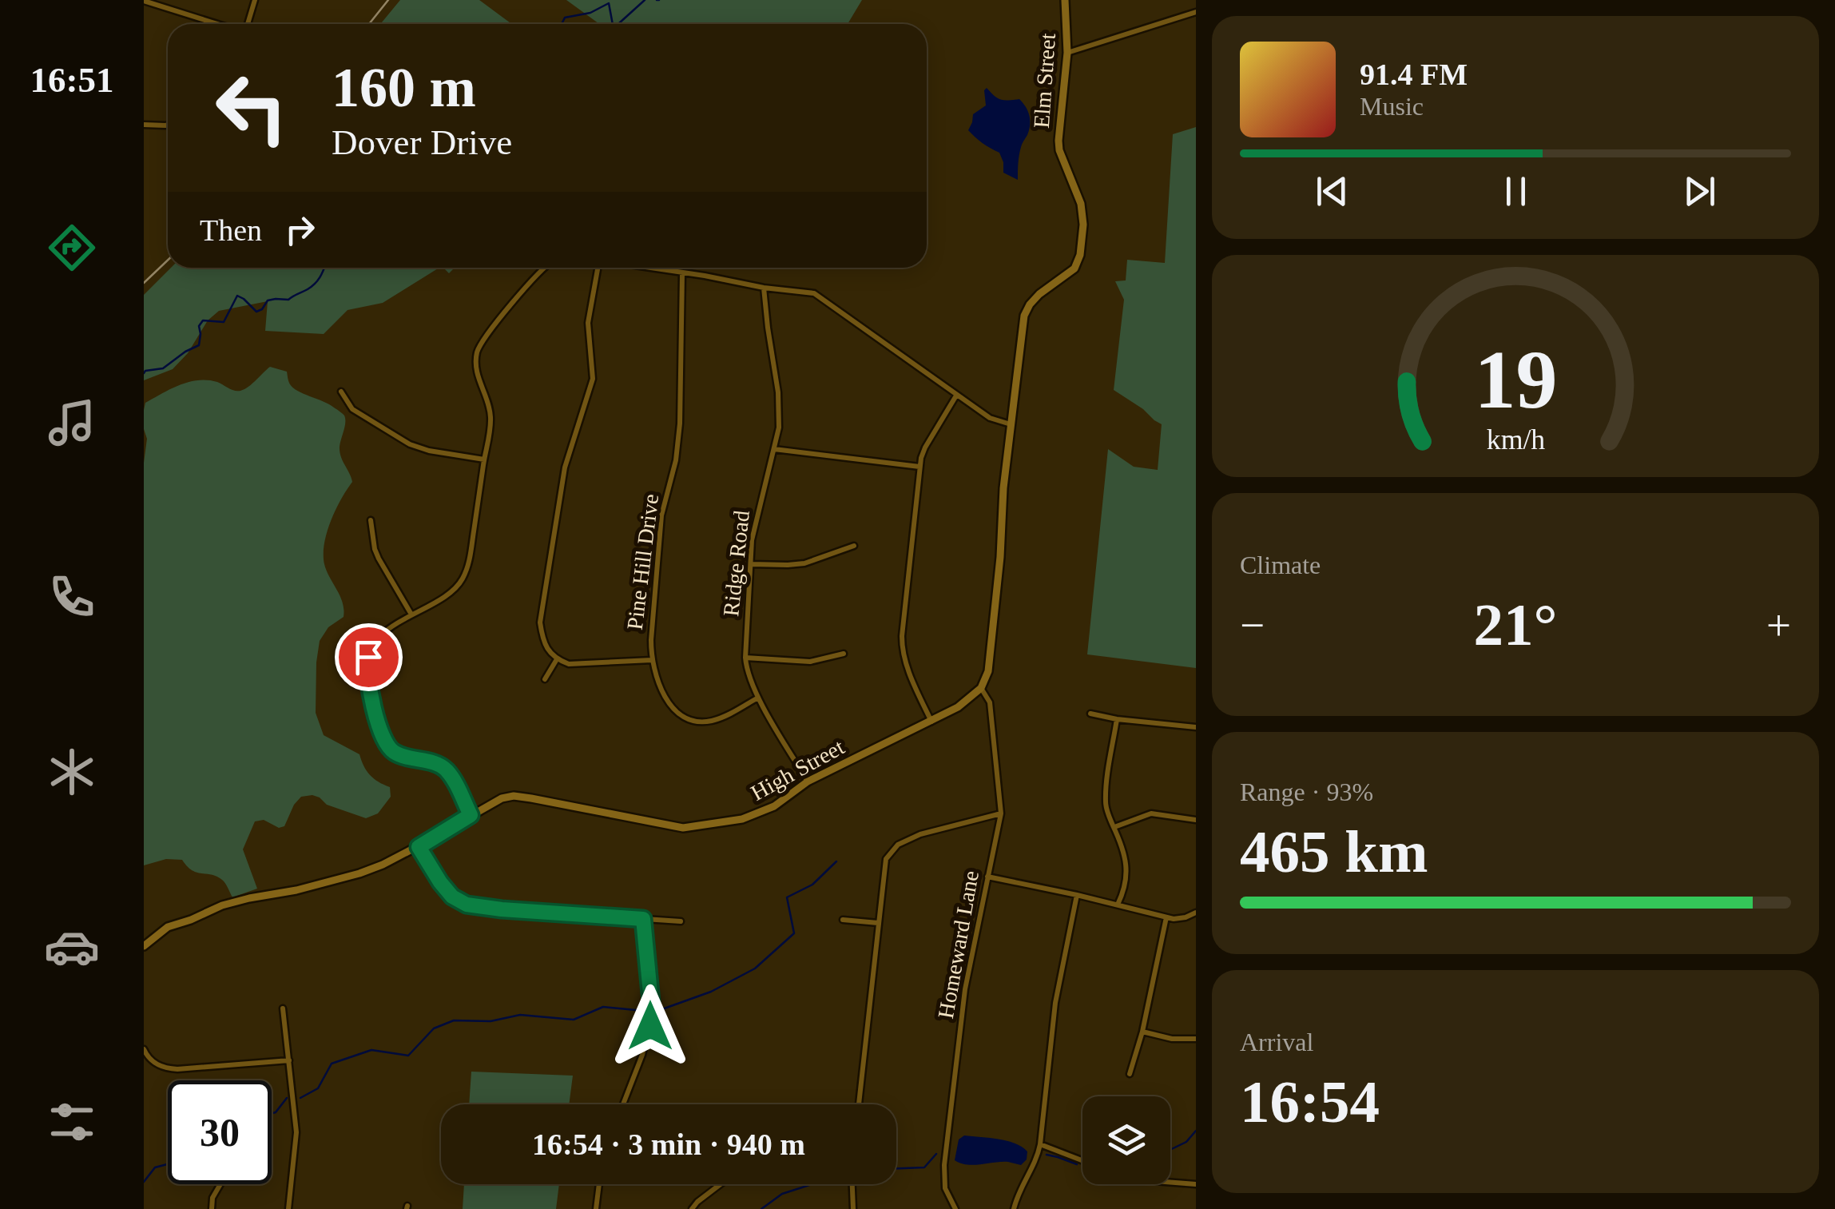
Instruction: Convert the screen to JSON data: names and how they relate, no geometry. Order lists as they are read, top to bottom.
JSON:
{
  "streets": {
    "street": [
      "Elm Street",
      "Pine Hill Drive",
      "Ridge Road",
      "High Street",
      "Homeward Lane"
    ]
  },
  "crossings": [
    ["Pine Hill Drive", "Ridge Road"],
    ["Ridge Road", "High Street"],
    ["High Street", "Homeward Lane"]
  ],
  "page": {
    "tabs": "16:51",
    "turn": ["160 m", "Dover Drive"],
    "song": ["91.4 FM", "Music"],
    "then": "Then",
    "tile": [
      "Climate",
      ["Range · 93%", "465 km"],
      ["Arrival", "16:54"]
    ],
    "heat": ["−", "21°", "+"],
    "limit": "30",
    "trip": "16:54 · 3 min · 940 m",
    "gauge": ["19", "km/h"]
  }
}
